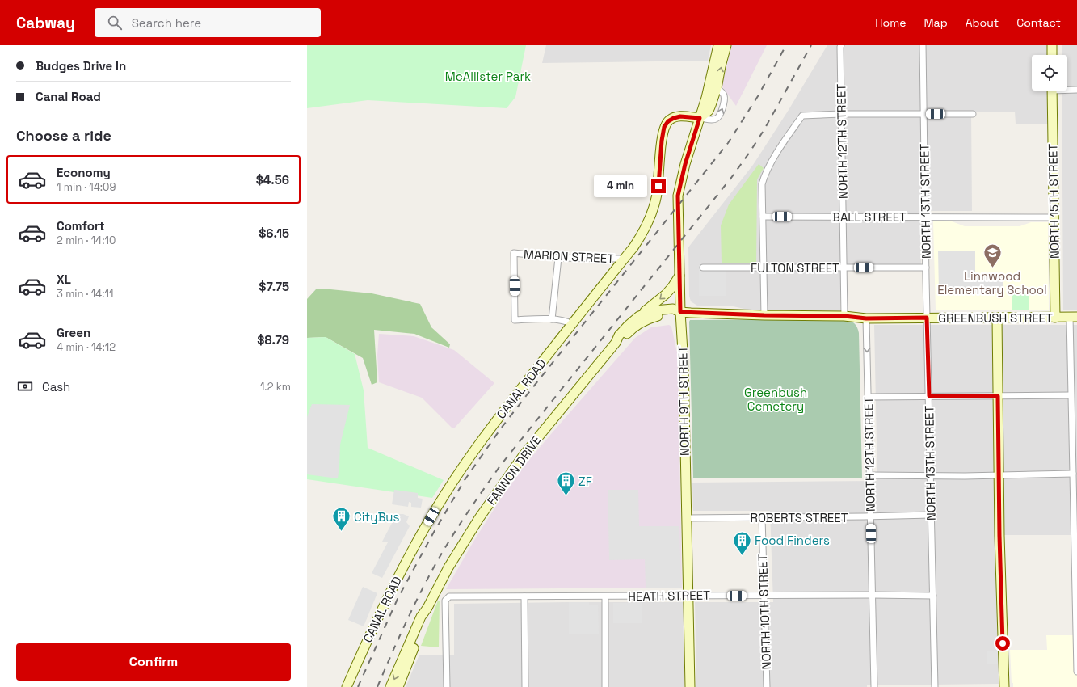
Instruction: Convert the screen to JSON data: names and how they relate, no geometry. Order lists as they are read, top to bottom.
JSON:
{
  "streets": {
    "main road": [
      "NORTH 15TH STREET",
      "GREENBUSH STREET",
      "CANAL ROAD",
      "NORTH 9TH STREET",
      "FANNON DRIVE"
    ],
    "street": [
      "NORTH 12TH STREET",
      "NORTH 13TH STREET",
      "BALL STREET",
      "MARION STREET",
      "FULTON STREET",
      "ROBERTS STREET",
      "HEATH STREET",
      "NORTH 10TH STREET"
    ]
  },
  "crossings": [
    ["NORTH 12TH STREET", "BALL STREET"],
    ["NORTH 12TH STREET", "FULTON STREET"],
    ["NORTH 12TH STREET", "GREENBUSH STREET"],
    ["NORTH 12TH STREET", "ROBERTS STREET"],
    ["NORTH 12TH STREET", "HEATH STREET"],
    ["NORTH 13TH STREET", "BALL STREET"],
    ["NORTH 13TH STREET", "FULTON STREET"],
    ["NORTH 13TH STREET", "GREENBUSH STREET"],
    ["NORTH 13TH STREET", "ROBERTS STREET"],
    ["NORTH 13TH STREET", "HEATH STREET"],
    ["NORTH 15TH STREET", "BALL STREET"],
    ["NORTH 15TH STREET", "GREENBUSH STREET"],
    ["MARION STREET", "CANAL ROAD"],
    ["GREENBUSH STREET", "NORTH 9TH STREET"],
    ["GREENBUSH STREET", "FANNON DRIVE"],
    ["CANAL ROAD", "NORTH 9TH STREET"],
    ["NORTH 9TH STREET", "FANNON DRIVE"],
    ["NORTH 9TH STREET", "ROBERTS STREET"],
    ["NORTH 9TH STREET", "HEATH STREET"],
    ["ROBERTS STREET", "NORTH 10TH STREET"],
    ["HEATH STREET", "NORTH 10TH STREET"]
  ],
  "parks": ["McAllister Park", "Greenbush Cemetery"],
  "places": {
    "school or university": ["Linnwood Elementary School"],
    "building": ["ZF", "CityBus", "Food Finders"]
  },
  "page": {
    "header": "Cabway",
    "search": "Search here",
    "nav": [
      "Home",
      "Map",
      "About",
      "Contact"
    ],
    "banner": ["Budges Drive In", "Canal Road"],
    "heading": "Choose a ride",
    "list": [
      {
        "name": "Economy",
        "note": "1 min · 14:09",
        "value": "$4.56"
      },
      {
        "name": "Comfort",
        "note": "2 min · 14:10",
        "value": "$6.15"
      },
      {
        "name": "XL",
        "note": "3 min · 14:11",
        "value": "$7.75"
      },
      {
        "name": "Green",
        "note": "4 min · 14:12",
        "value": "$8.79"
      }
    ],
    "bubble": "4 min",
    "pay": ["Cash", "1.2 km"],
    "buttons": "Confirm"
  }
}
